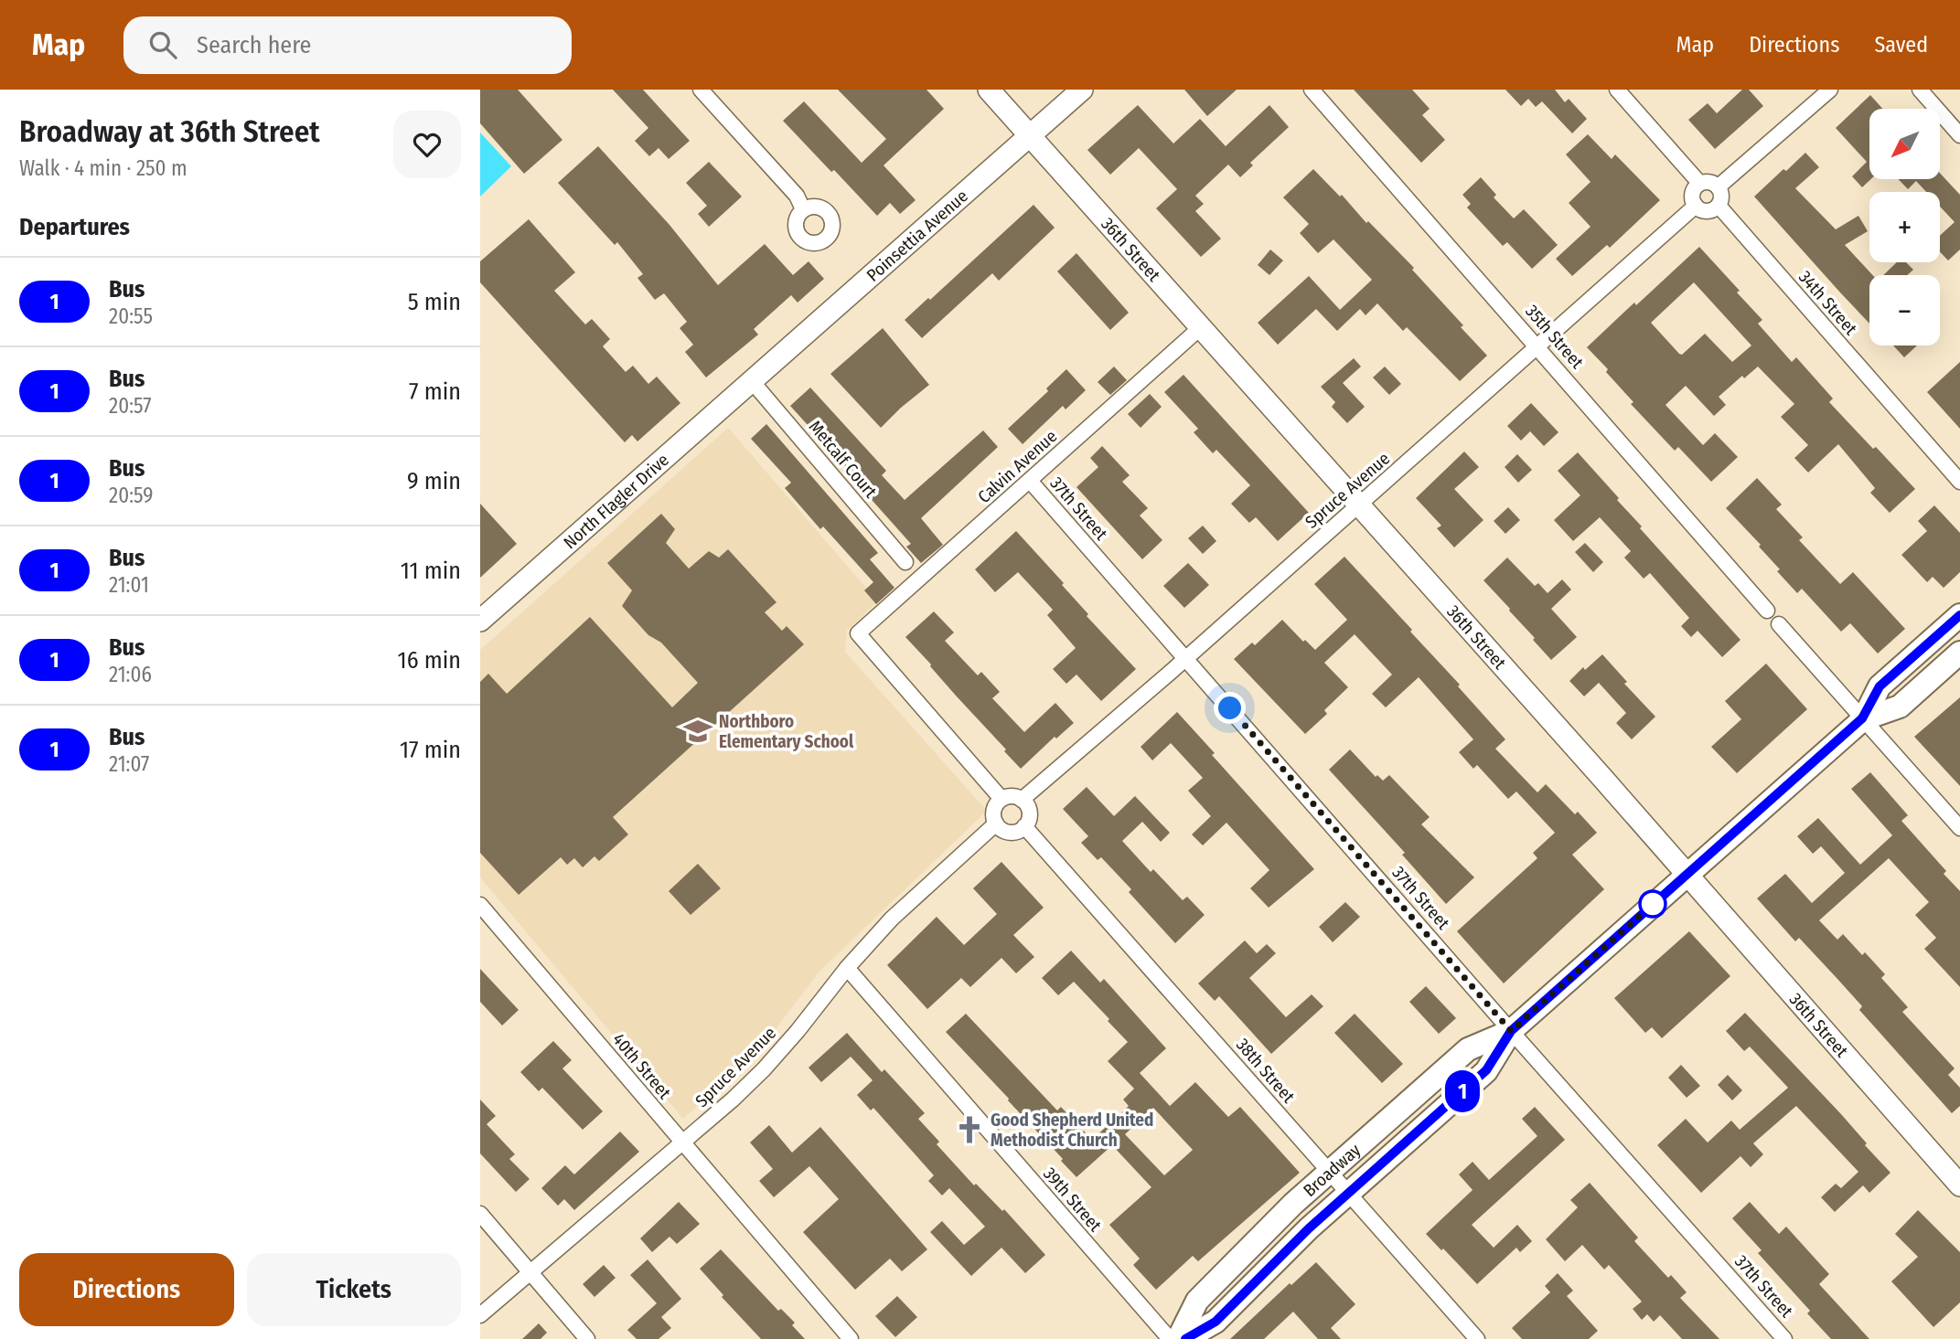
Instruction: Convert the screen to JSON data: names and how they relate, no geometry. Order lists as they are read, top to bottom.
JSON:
{
  "streets": {
    "main road": ["Broadway"],
    "street": [
      "Poinsettia Avenue",
      "36th Street",
      "34th Street",
      "35th Street",
      "Metcalf Court",
      "Calvin Avenue",
      "Spruce Avenue",
      "North Flagler Drive",
      "37th Street",
      "40th Street",
      "38th Street",
      "39th Street"
    ]
  },
  "crossings": [
    ["Poinsettia Avenue", "36th Street"],
    ["Poinsettia Avenue", "Metcalf Court"],
    ["Poinsettia Avenue", "North Flagler Drive"],
    ["36th Street", "Calvin Avenue"],
    ["36th Street", "Spruce Avenue"],
    ["36th Street", "Broadway"],
    ["34th Street", "Spruce Avenue"],
    ["35th Street", "Spruce Avenue"],
    ["Metcalf Court", "North Flagler Drive"],
    ["Calvin Avenue", "Spruce Avenue"],
    ["Calvin Avenue", "37th Street"],
    ["Calvin Avenue", "38th Street"],
    ["Spruce Avenue", "37th Street"],
    ["Spruce Avenue", "40th Street"],
    ["Spruce Avenue", "38th Street"],
    ["Spruce Avenue", "39th Street"],
    ["37th Street", "Broadway"],
    ["38th Street", "Broadway"]
  ],
  "places": {
    "school or university": ["Northboro Elementary School"],
    "church": ["Good Shepherd United Methodist Church"]
  },
  "lines": ["bus line 1"],
  "north": "bottom left",
  "page": {
    "header": "Map",
    "search": "Search here",
    "nav": ["Map", "Directions", "Saved"],
    "heading": [
      ["Broadway at 36th Street", "Walk · 4 min · 250 m"],
      "Departures"
    ],
    "on_map": "1",
    "map_buttons": ["+", "−"],
    "list": [
      {
        "mark": "1",
        "name": "Bus",
        "note": "20:55",
        "value": "5 min"
      },
      {
        "mark": "1",
        "name": "Bus",
        "note": "20:57",
        "value": "7 min"
      },
      {
        "mark": "1",
        "name": "Bus",
        "note": "20:59",
        "value": "9 min"
      },
      {
        "mark": "1",
        "name": "Bus",
        "note": "21:01",
        "value": "11 min"
      },
      {
        "mark": "1",
        "name": "Bus",
        "note": "21:06",
        "value": "16 min"
      },
      {
        "mark": "1",
        "name": "Bus",
        "note": "21:07",
        "value": "17 min"
      }
    ],
    "buttons": ["Directions", "Tickets"]
  }
}
